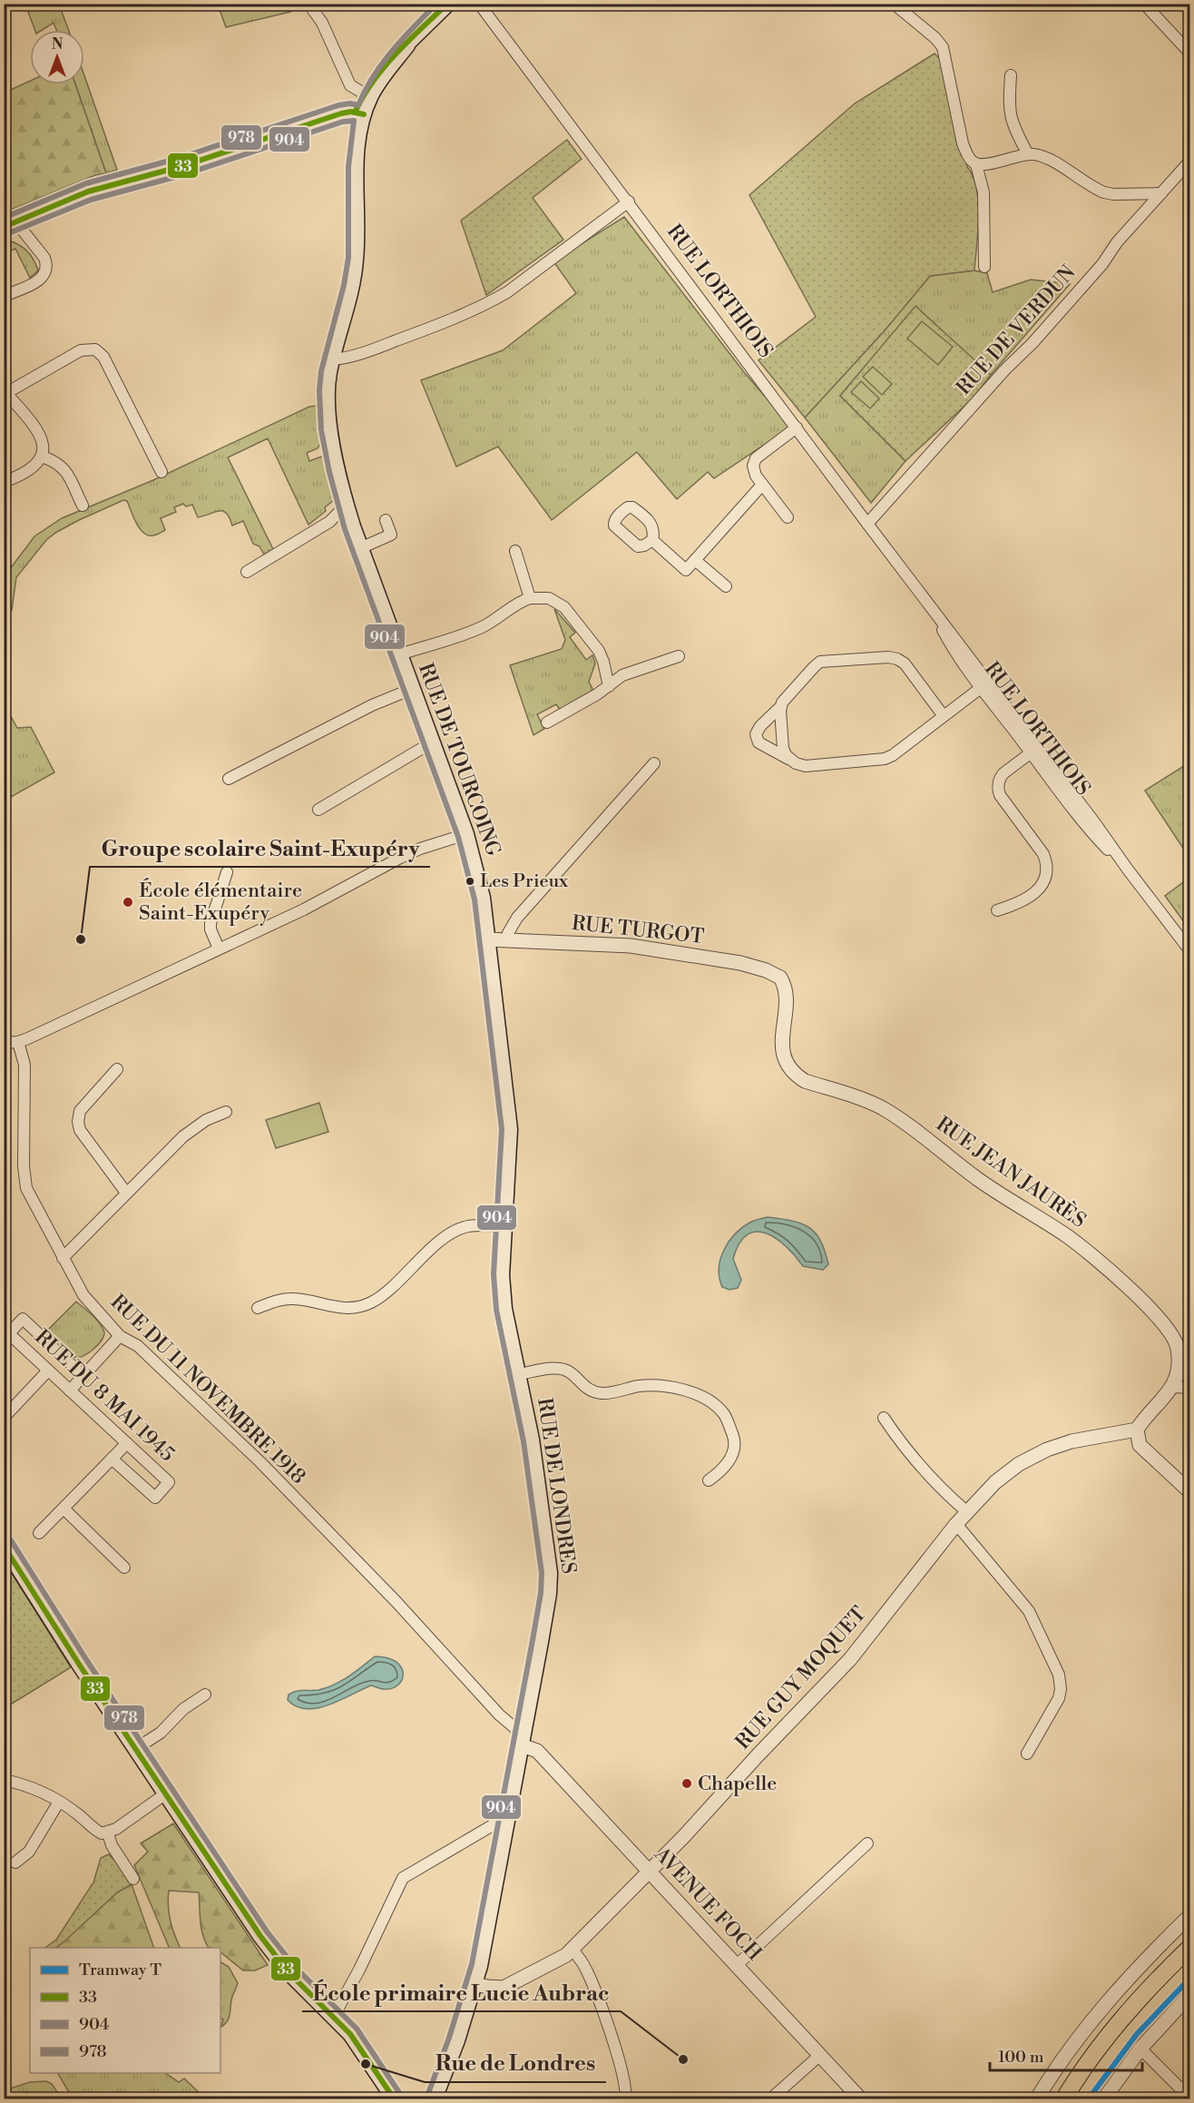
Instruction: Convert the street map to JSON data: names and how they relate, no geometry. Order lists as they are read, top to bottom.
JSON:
{
  "streets": {
    "main road": ["RUE DE TOURCOING", "RUE DE LONDRES"],
    "street": [
      "RUE LORTHIOIS",
      "RUE DE VERDUN",
      "RUE TURGOT",
      "RUE JEAN JAURÈS",
      "RUE DU 11 NOVEMBRE 1918",
      "RUE DU 8 MAI 1945",
      "RUE GUY MOQUET",
      "AVENUE FOCH"
    ]
  },
  "crossings": [
    ["RUE LORTHIOIS", "RUE DE VERDUN"],
    ["RUE DE TOURCOING", "RUE TURGOT"],
    ["RUE DE TOURCOING", "RUE DE LONDRES"],
    ["RUE TURGOT", "RUE JEAN JAURÈS"],
    ["RUE TURGOT", "RUE DE LONDRES"],
    ["RUE DU 11 NOVEMBRE 1918", "RUE DE LONDRES"],
    ["RUE DU 11 NOVEMBRE 1918", "AVENUE FOCH"],
    ["RUE DE LONDRES", "RUE GUY MOQUET"],
    ["RUE DE LONDRES", "AVENUE FOCH"],
    ["RUE GUY MOQUET", "AVENUE FOCH"]
  ],
  "places": [
    "Les Prieux",
    "École élémentaire Saint-Exupéry",
    "Groupe scolaire Saint-Exupéry",
    "Chapelle",
    "École primaire Lucie Aubrac",
    "Rue de Londres"
  ],
  "lines": [
    "transit line 33",
    "transit line 978",
    "transit line 904",
    "tram line T"
  ],
  "legend": [
    "Tramway T",
    "33",
    "904",
    "978"
  ],
  "scale_bar": "100 m",
  "north": "top"
}
